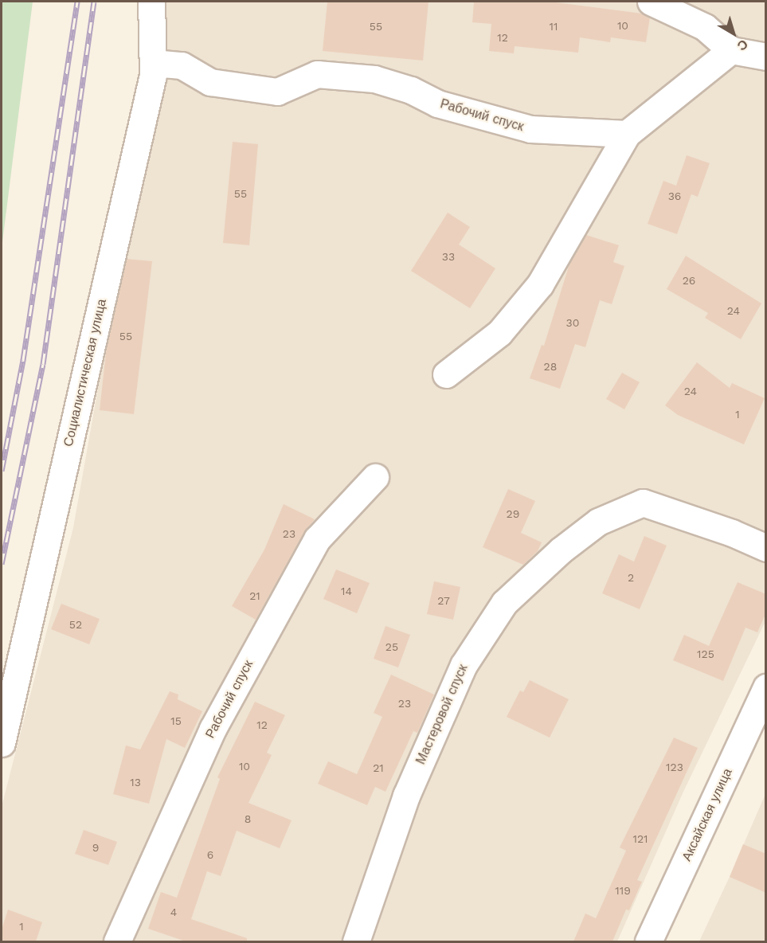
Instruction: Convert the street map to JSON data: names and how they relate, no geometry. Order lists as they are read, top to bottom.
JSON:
{
  "streets": {
    "street": [
      "Рабочий спуск",
      "Социалистическая улица",
      "Мастеровой спуск",
      "Аксайская улица"
    ]
  },
  "crossings": [
    ["Рабочий спуск", "Социалистическая улица"]
  ],
  "house_numbers": [
    "10",
    "55",
    "11",
    "12",
    "55",
    "36",
    "33",
    "26",
    "24",
    "30",
    "55",
    "28",
    "24",
    "1",
    "29",
    "23",
    "2",
    "14",
    "21",
    "27",
    "52",
    "25",
    "125",
    "23",
    "15",
    "12",
    "10",
    "123",
    "21",
    "13",
    "8",
    "121",
    "9",
    "6",
    "119",
    "4",
    "1"
  ],
  "north": "bottom right"
}
